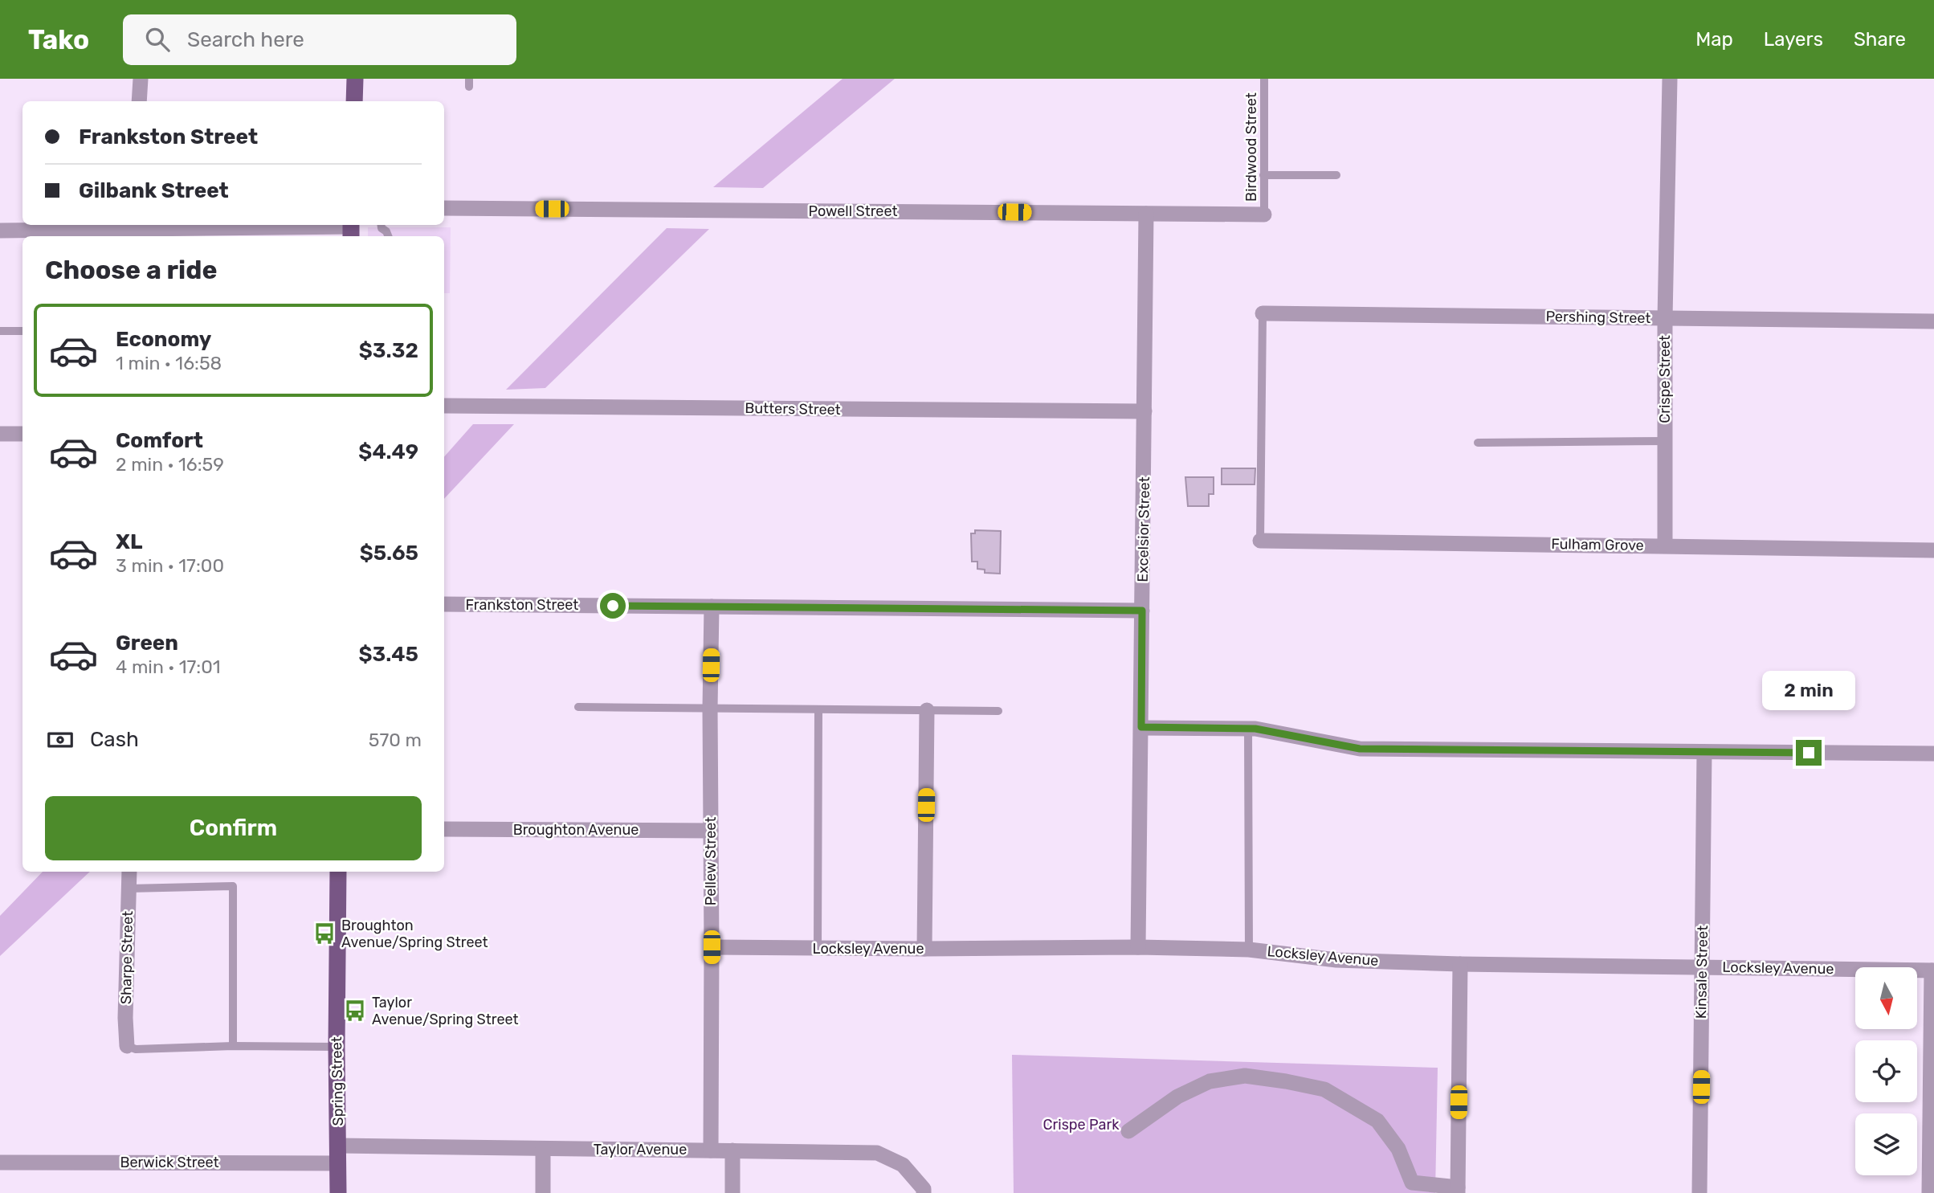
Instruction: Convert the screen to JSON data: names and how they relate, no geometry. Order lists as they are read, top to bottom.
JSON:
{
  "streets": {
    "main road": ["Spring Street"],
    "street": [
      "Powell Street",
      "Pershing Street",
      "Crispe Street",
      "Butters Street",
      "Excelsior Street",
      "Fulham Grove",
      "Frankston Street",
      "Broughton Avenue",
      "Pellew Street",
      "Locksley Avenue",
      "Sharpe Street",
      "Kinsale Street",
      "Taylor Avenue",
      "Berwick Street"
    ],
    "lane": ["Birdwood Street"]
  },
  "crossings": [
    ["Birdwood Street", "Powell Street"],
    ["Powell Street", "Excelsior Street"],
    ["Pershing Street", "Crispe Street"],
    ["Crispe Street", "Fulham Grove"],
    ["Butters Street", "Excelsior Street"],
    ["Excelsior Street", "Frankston Street"],
    ["Excelsior Street", "Locksley Avenue"],
    ["Frankston Street", "Pellew Street"],
    ["Broughton Avenue", "Pellew Street"],
    ["Pellew Street", "Locksley Avenue"],
    ["Pellew Street", "Taylor Avenue"],
    ["Locksley Avenue", "Kinsale Street"],
    ["Spring Street", "Taylor Avenue"],
    ["Spring Street", "Berwick Street"]
  ],
  "parks": ["Crispe Park"],
  "places": {
    "bus stop": ["Broughton Avenue/Spring Street", "Taylor Avenue/Spring Street"]
  },
  "north": "bottom",
  "page": {
    "header": "Tako",
    "search": "Search here",
    "nav": ["Map", "Layers", "Share"],
    "banner": ["Frankston Street", "Gilbank Street"],
    "heading": "Choose a ride",
    "list": [
      {
        "name": "Economy",
        "note": "1 min · 16:58",
        "value": "$3.32"
      },
      {
        "name": "Comfort",
        "note": "2 min · 16:59",
        "value": "$4.49"
      },
      {
        "name": "XL",
        "note": "3 min · 17:00",
        "value": "$5.65"
      },
      {
        "name": "Green",
        "note": "4 min · 17:01",
        "value": "$3.45"
      }
    ],
    "bubble": "2 min",
    "pay": ["Cash", "570 m"],
    "buttons": "Confirm"
  }
}
